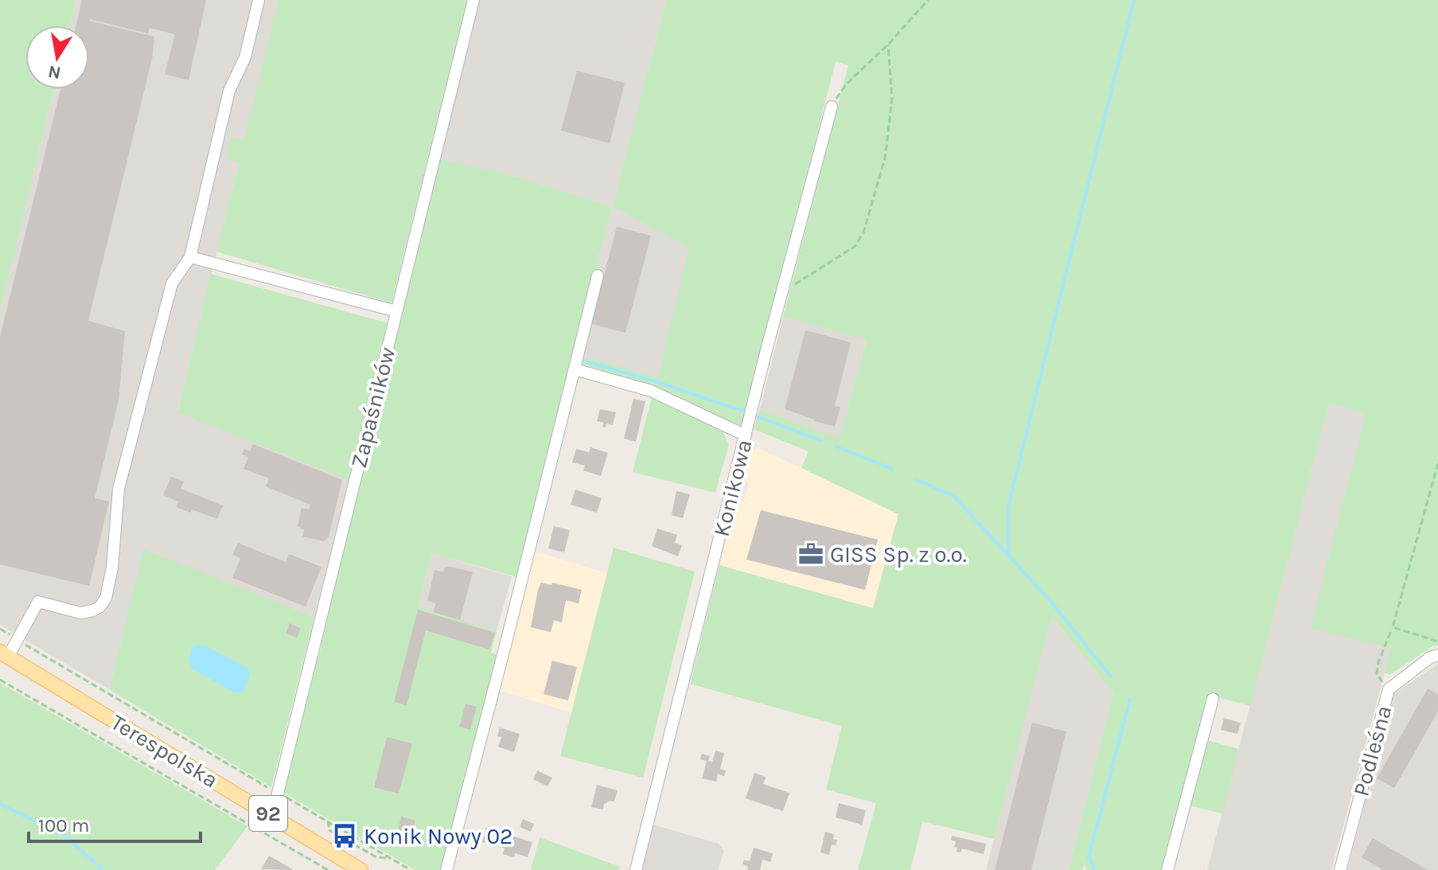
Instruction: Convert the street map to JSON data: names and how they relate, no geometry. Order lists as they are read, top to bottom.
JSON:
{
  "streets": {
    "main road": ["Terespolska", "92"],
    "street": ["Zapaśników", "Konikowa", "Podleśna"]
  },
  "crossings": [
    ["Zapaśników", "Terespolska"]
  ],
  "places": {
    "office": ["GISS Sp. z o.o."],
    "bus stop": ["Konik Nowy 02"]
  },
  "scale_bar": "100 m",
  "north": "bottom"
}
